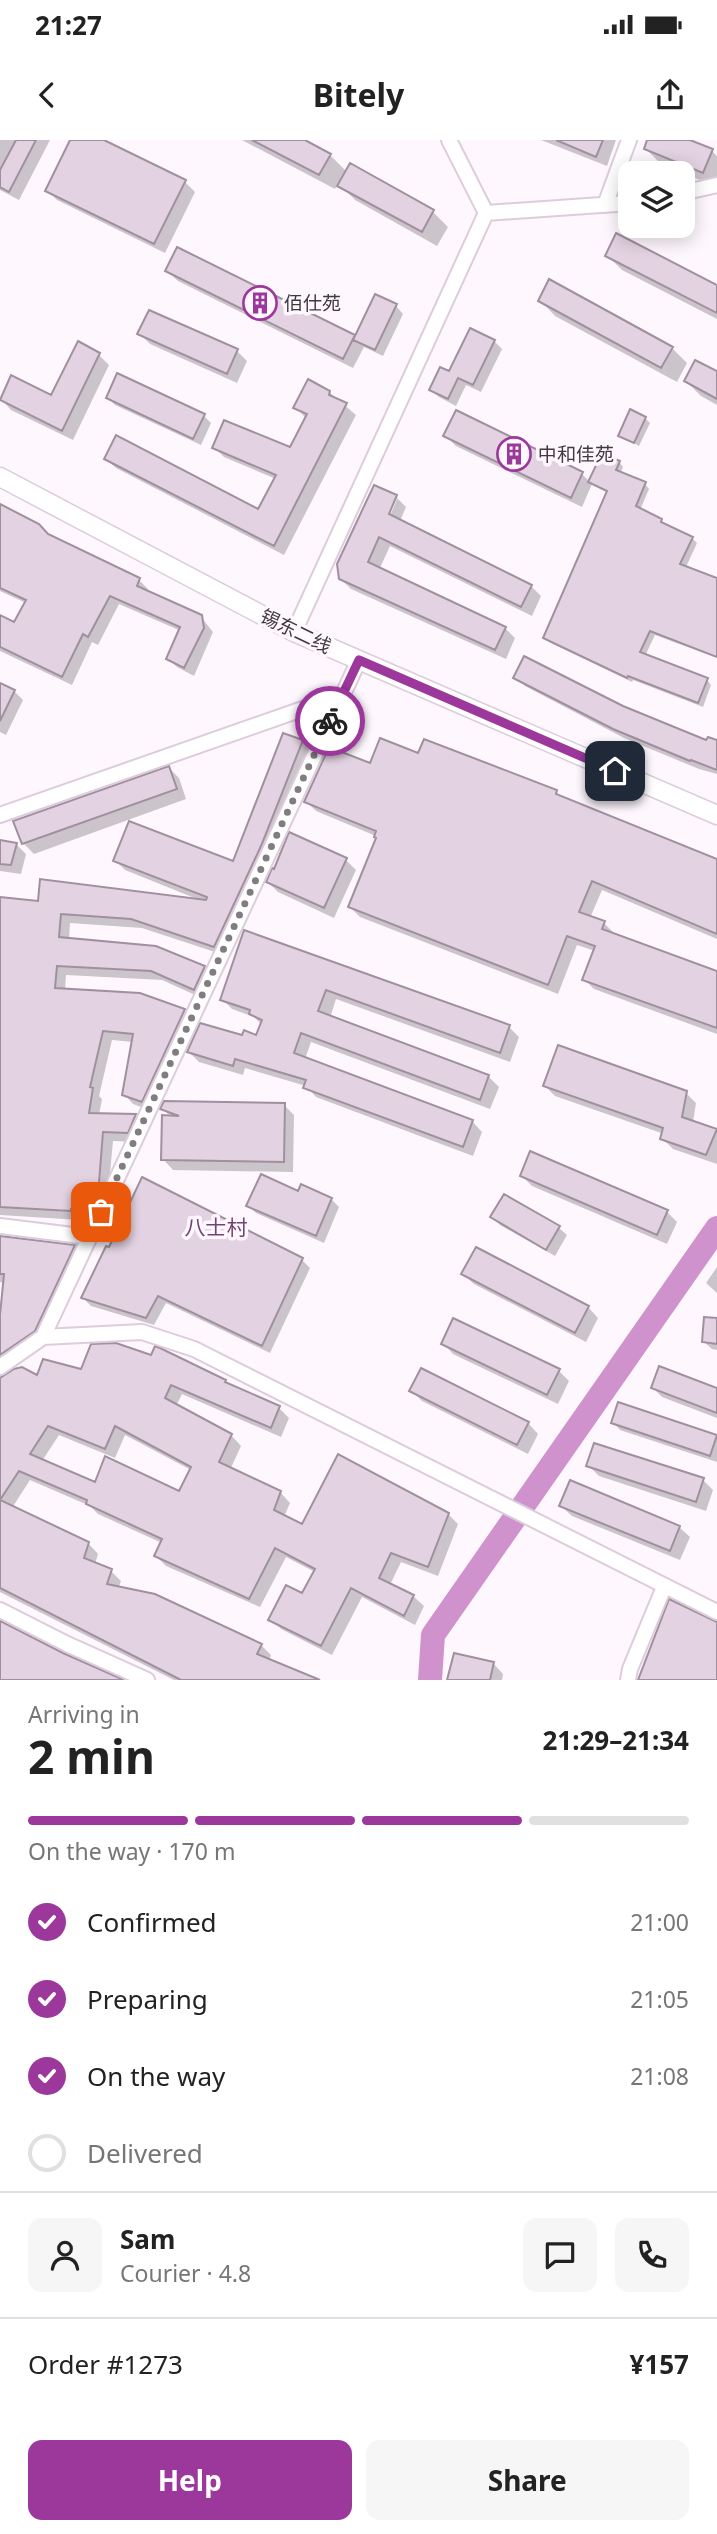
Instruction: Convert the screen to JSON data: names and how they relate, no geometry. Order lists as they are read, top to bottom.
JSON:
{
  "streets": {
    "main road": ["锡东二线"]
  },
  "districts": ["八士村"],
  "places": {
    "building": ["佰仕苑", "中和佳苑"]
  },
  "page": {
    "status": "21:27",
    "header": "Bitely",
    "heading": ["2 min", "Arriving in", "21:29–21:34"],
    "panel": [
      "Sam",
      "Courier · 4.8",
      "Order #1273",
      "¥157"
    ],
    "bar": "On the way · 170 m",
    "list": [
      ["Confirmed", "21:00"],
      ["Preparing", "21:05"],
      ["On the way", "21:08"],
      "Delivered"
    ],
    "buttons": ["Help", "Share"]
  }
}
